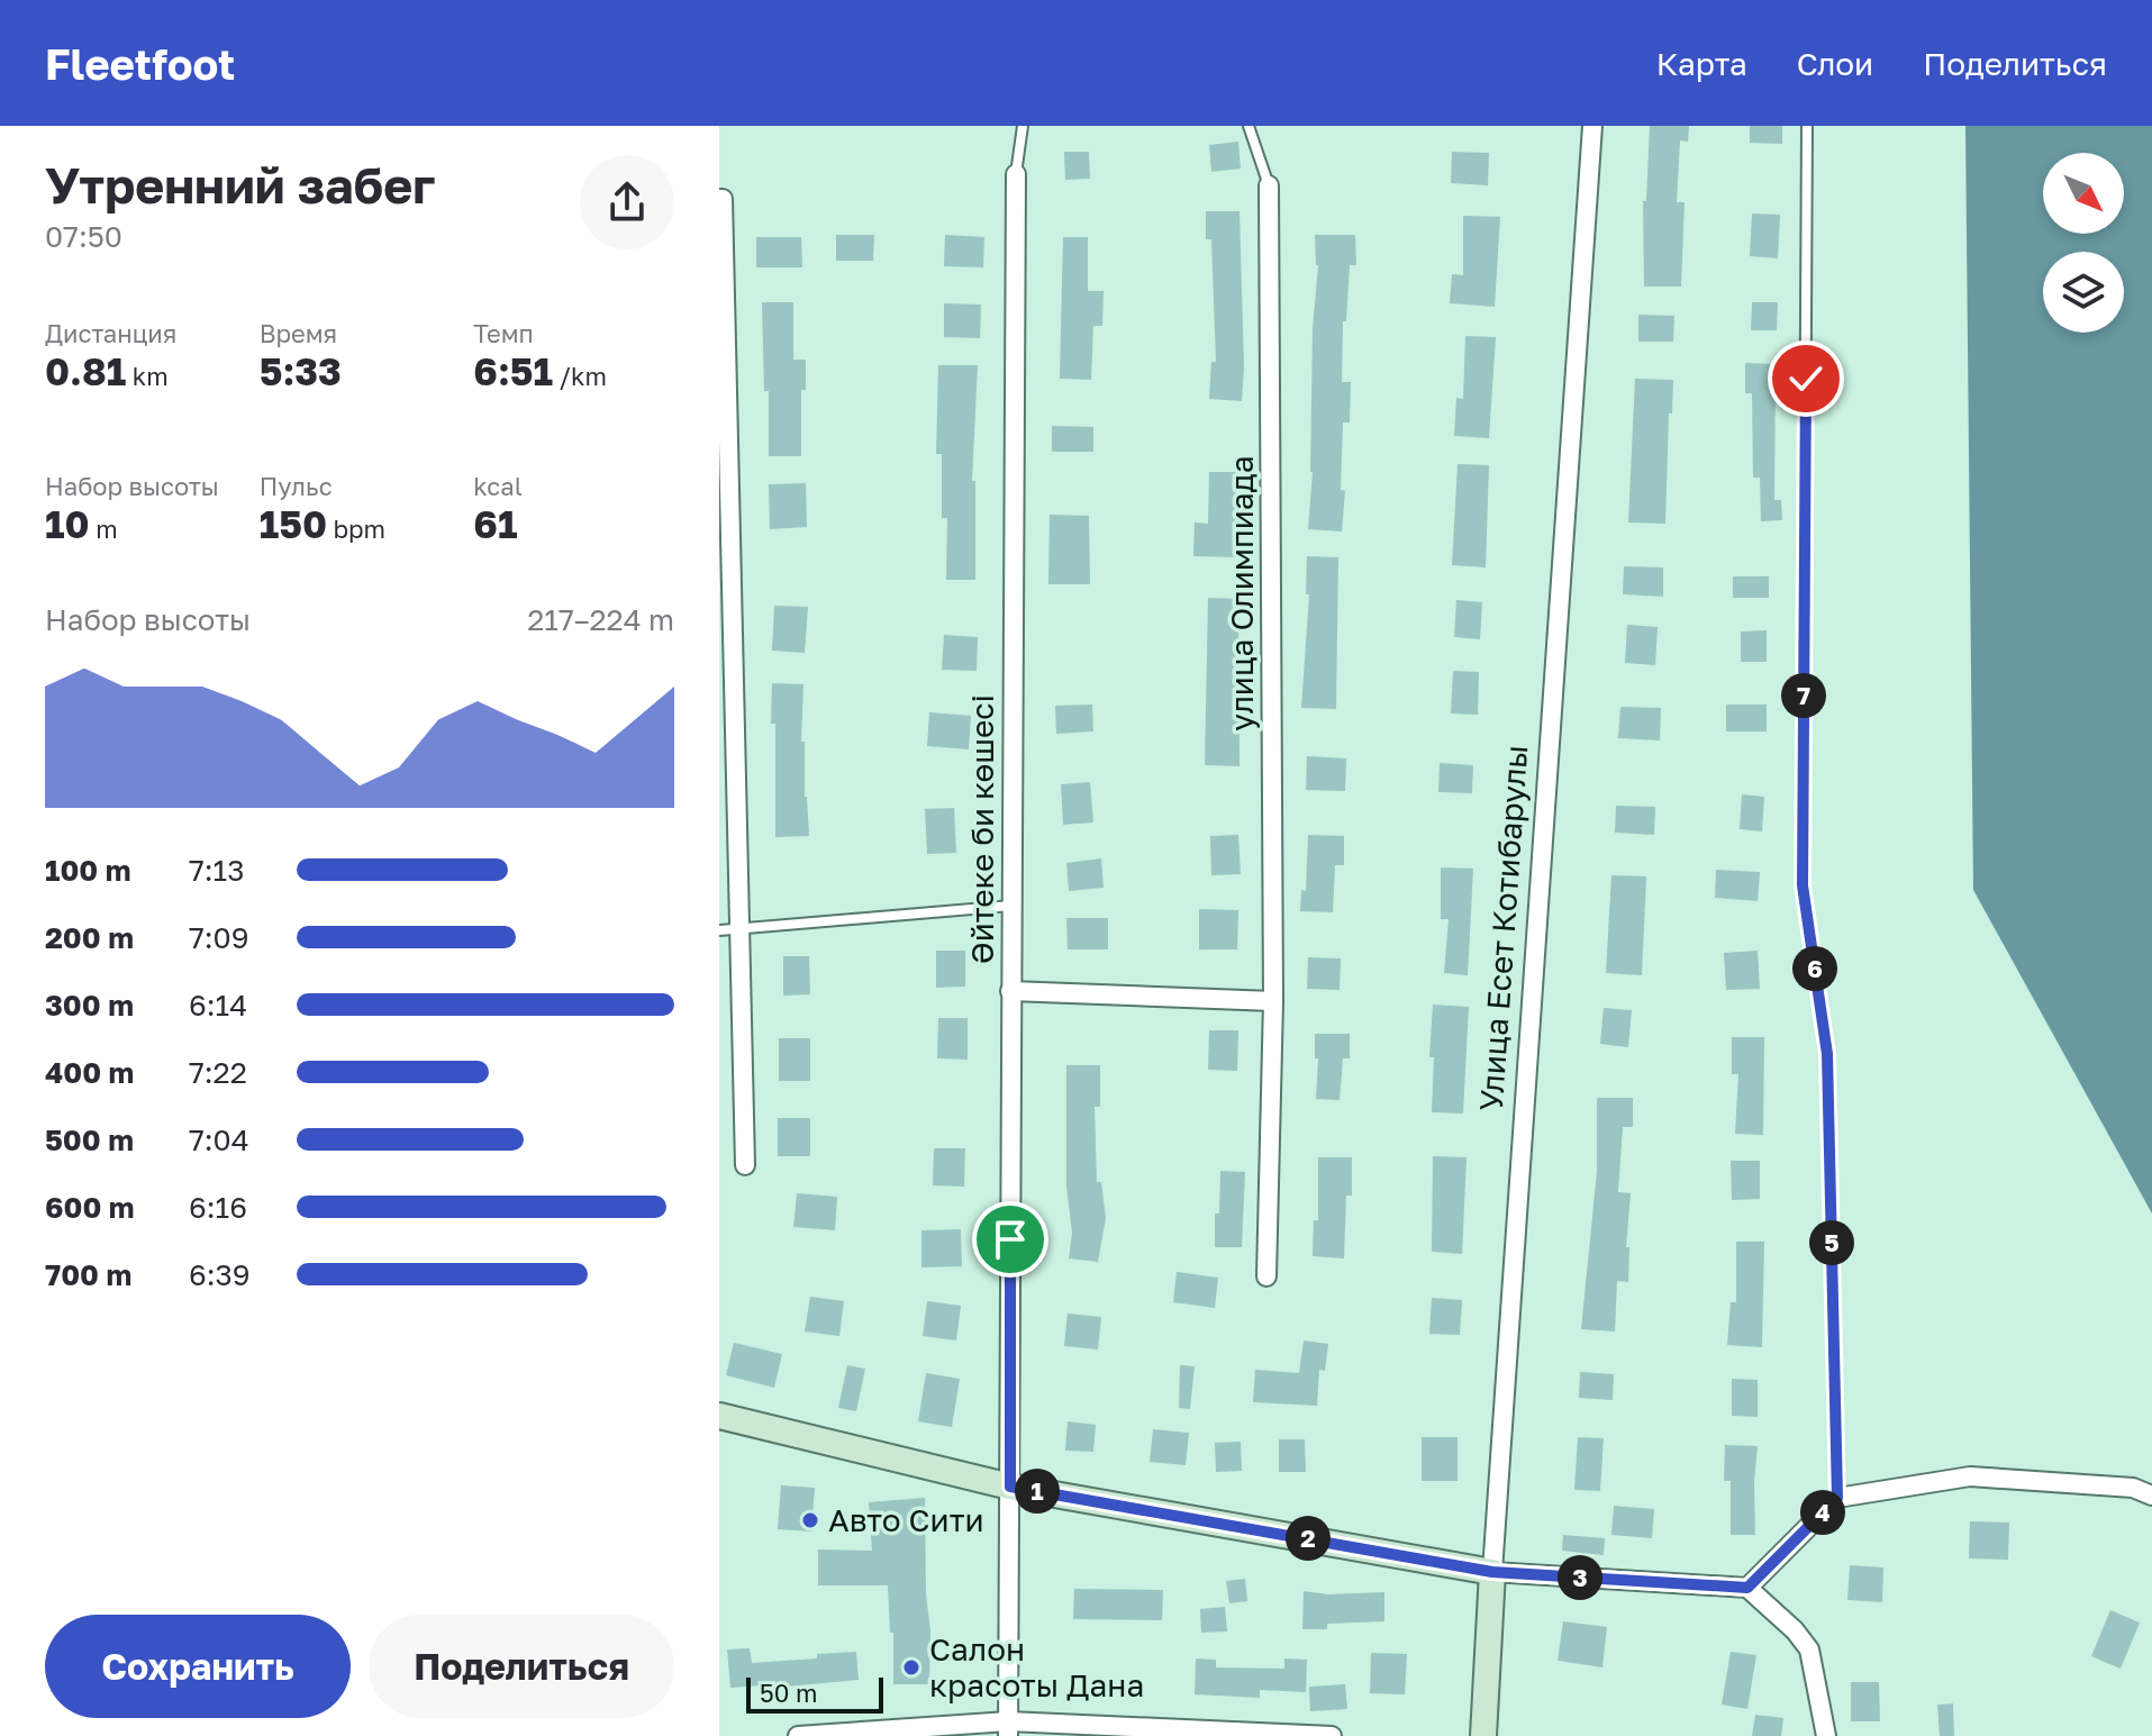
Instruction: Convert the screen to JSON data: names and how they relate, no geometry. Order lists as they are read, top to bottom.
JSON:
{
  "streets": {
    "main road": ["Улица Есет Котибарулы"],
    "street": ["улица Олимпиада", "Әйтеке би көшесі"]
  },
  "places": ["Авто Сити", "Салон красоты Дана"],
  "scale_bar": "50 m",
  "north": "bottom right",
  "page": {
    "header": "Fleetfoot",
    "nav": ["Карта", "Слои", "Поделиться"],
    "heading": ["Утренний забег", "07:50"],
    "stats": [
      ["Дистанция", "0.81 km"],
      ["Время", "5:33"],
      ["Темп", "6:51 /km"],
      ["Набор высоты", "10 m"],
      ["Пульс", "150 bpm"],
      ["kcal", "61"]
    ],
    "chart": ["Набор высоты", "217–224 m"],
    "pins": [
      "7",
      "6",
      "5",
      "1",
      "4",
      "2",
      "3"
    ],
    "list": [
      {
        "name": "100 m",
        "note": "7:13"
      },
      {
        "name": "200 m",
        "note": "7:09"
      },
      {
        "name": "300 m",
        "note": "6:14"
      },
      {
        "name": "400 m",
        "note": "7:22"
      },
      {
        "name": "500 m",
        "note": "7:04"
      },
      {
        "name": "600 m",
        "note": "6:16"
      },
      {
        "name": "700 m",
        "note": "6:39"
      }
    ],
    "buttons": ["Сохранить", "Поделиться"],
    "scale": "50 m"
  }
}
